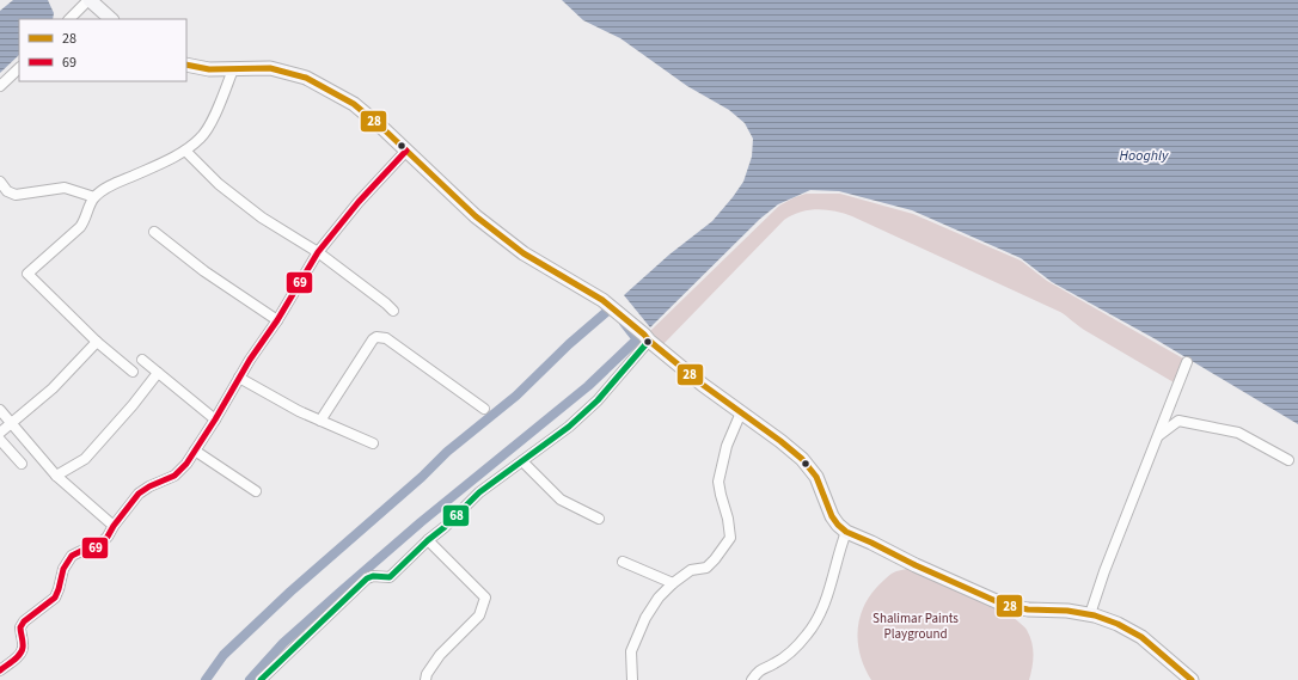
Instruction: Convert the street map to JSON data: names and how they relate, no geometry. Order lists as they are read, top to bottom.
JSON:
{
  "water": ["Hooghly"],
  "parks": ["Shalimar Paints Playground"],
  "lines": ["transit line 28", "transit line 69", "transit line 68"],
  "legend": ["28", "69"]
}
